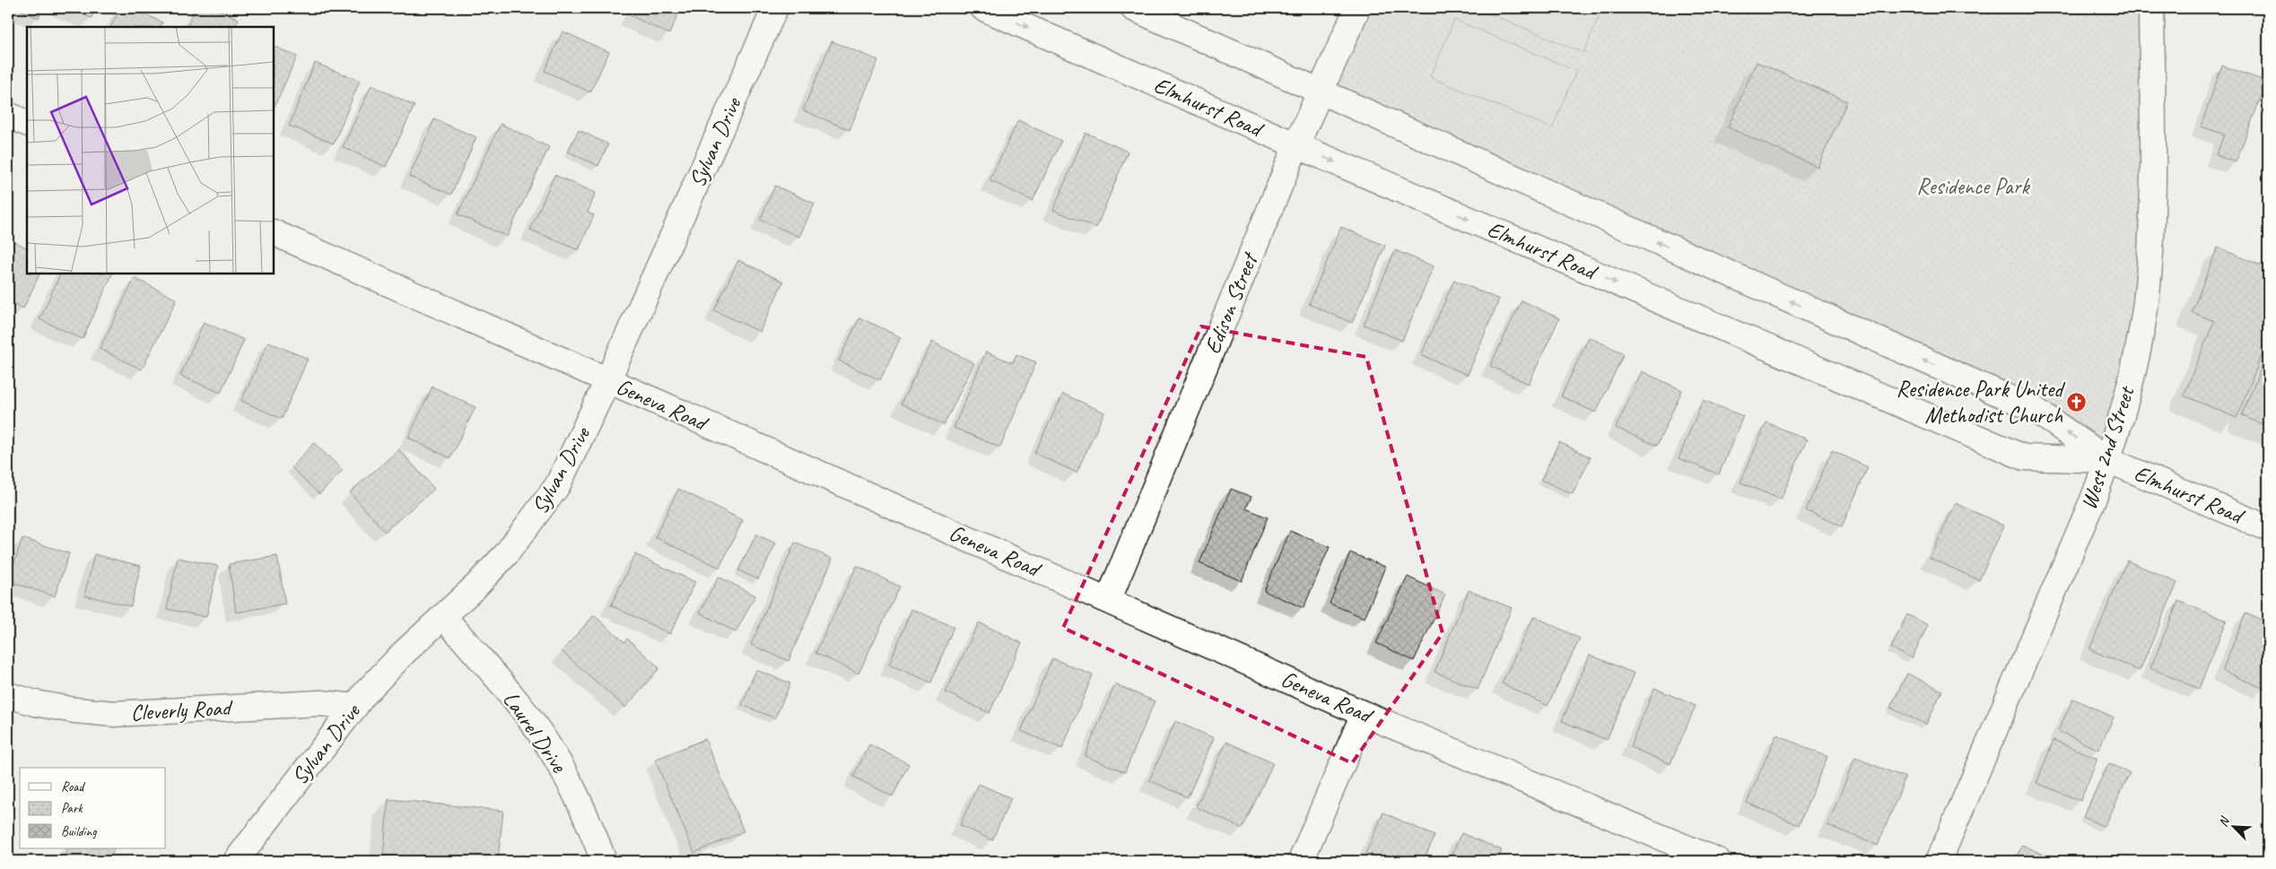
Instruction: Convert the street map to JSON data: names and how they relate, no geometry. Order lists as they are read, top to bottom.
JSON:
{
  "streets": {
    "street": [
      "Elmhurst Road",
      "Sylvan Drive",
      "Edison Street",
      "Geneva Road",
      "West 2nd Street",
      "Cleverly Road",
      "Laurel Drive"
    ]
  },
  "crossings": [
    ["Elmhurst Road", "Edison Street"],
    ["Elmhurst Road", "West 2nd Street"],
    ["Sylvan Drive", "Geneva Road"],
    ["Sylvan Drive", "Cleverly Road"],
    ["Sylvan Drive", "Laurel Drive"],
    ["Edison Street", "Geneva Road"]
  ],
  "parks": ["Residence Park"],
  "places": {
    "church": ["Residence Park United Methodist Church"]
  },
  "legend": ["Road", "Park", "Building"],
  "north": "top left"
}
